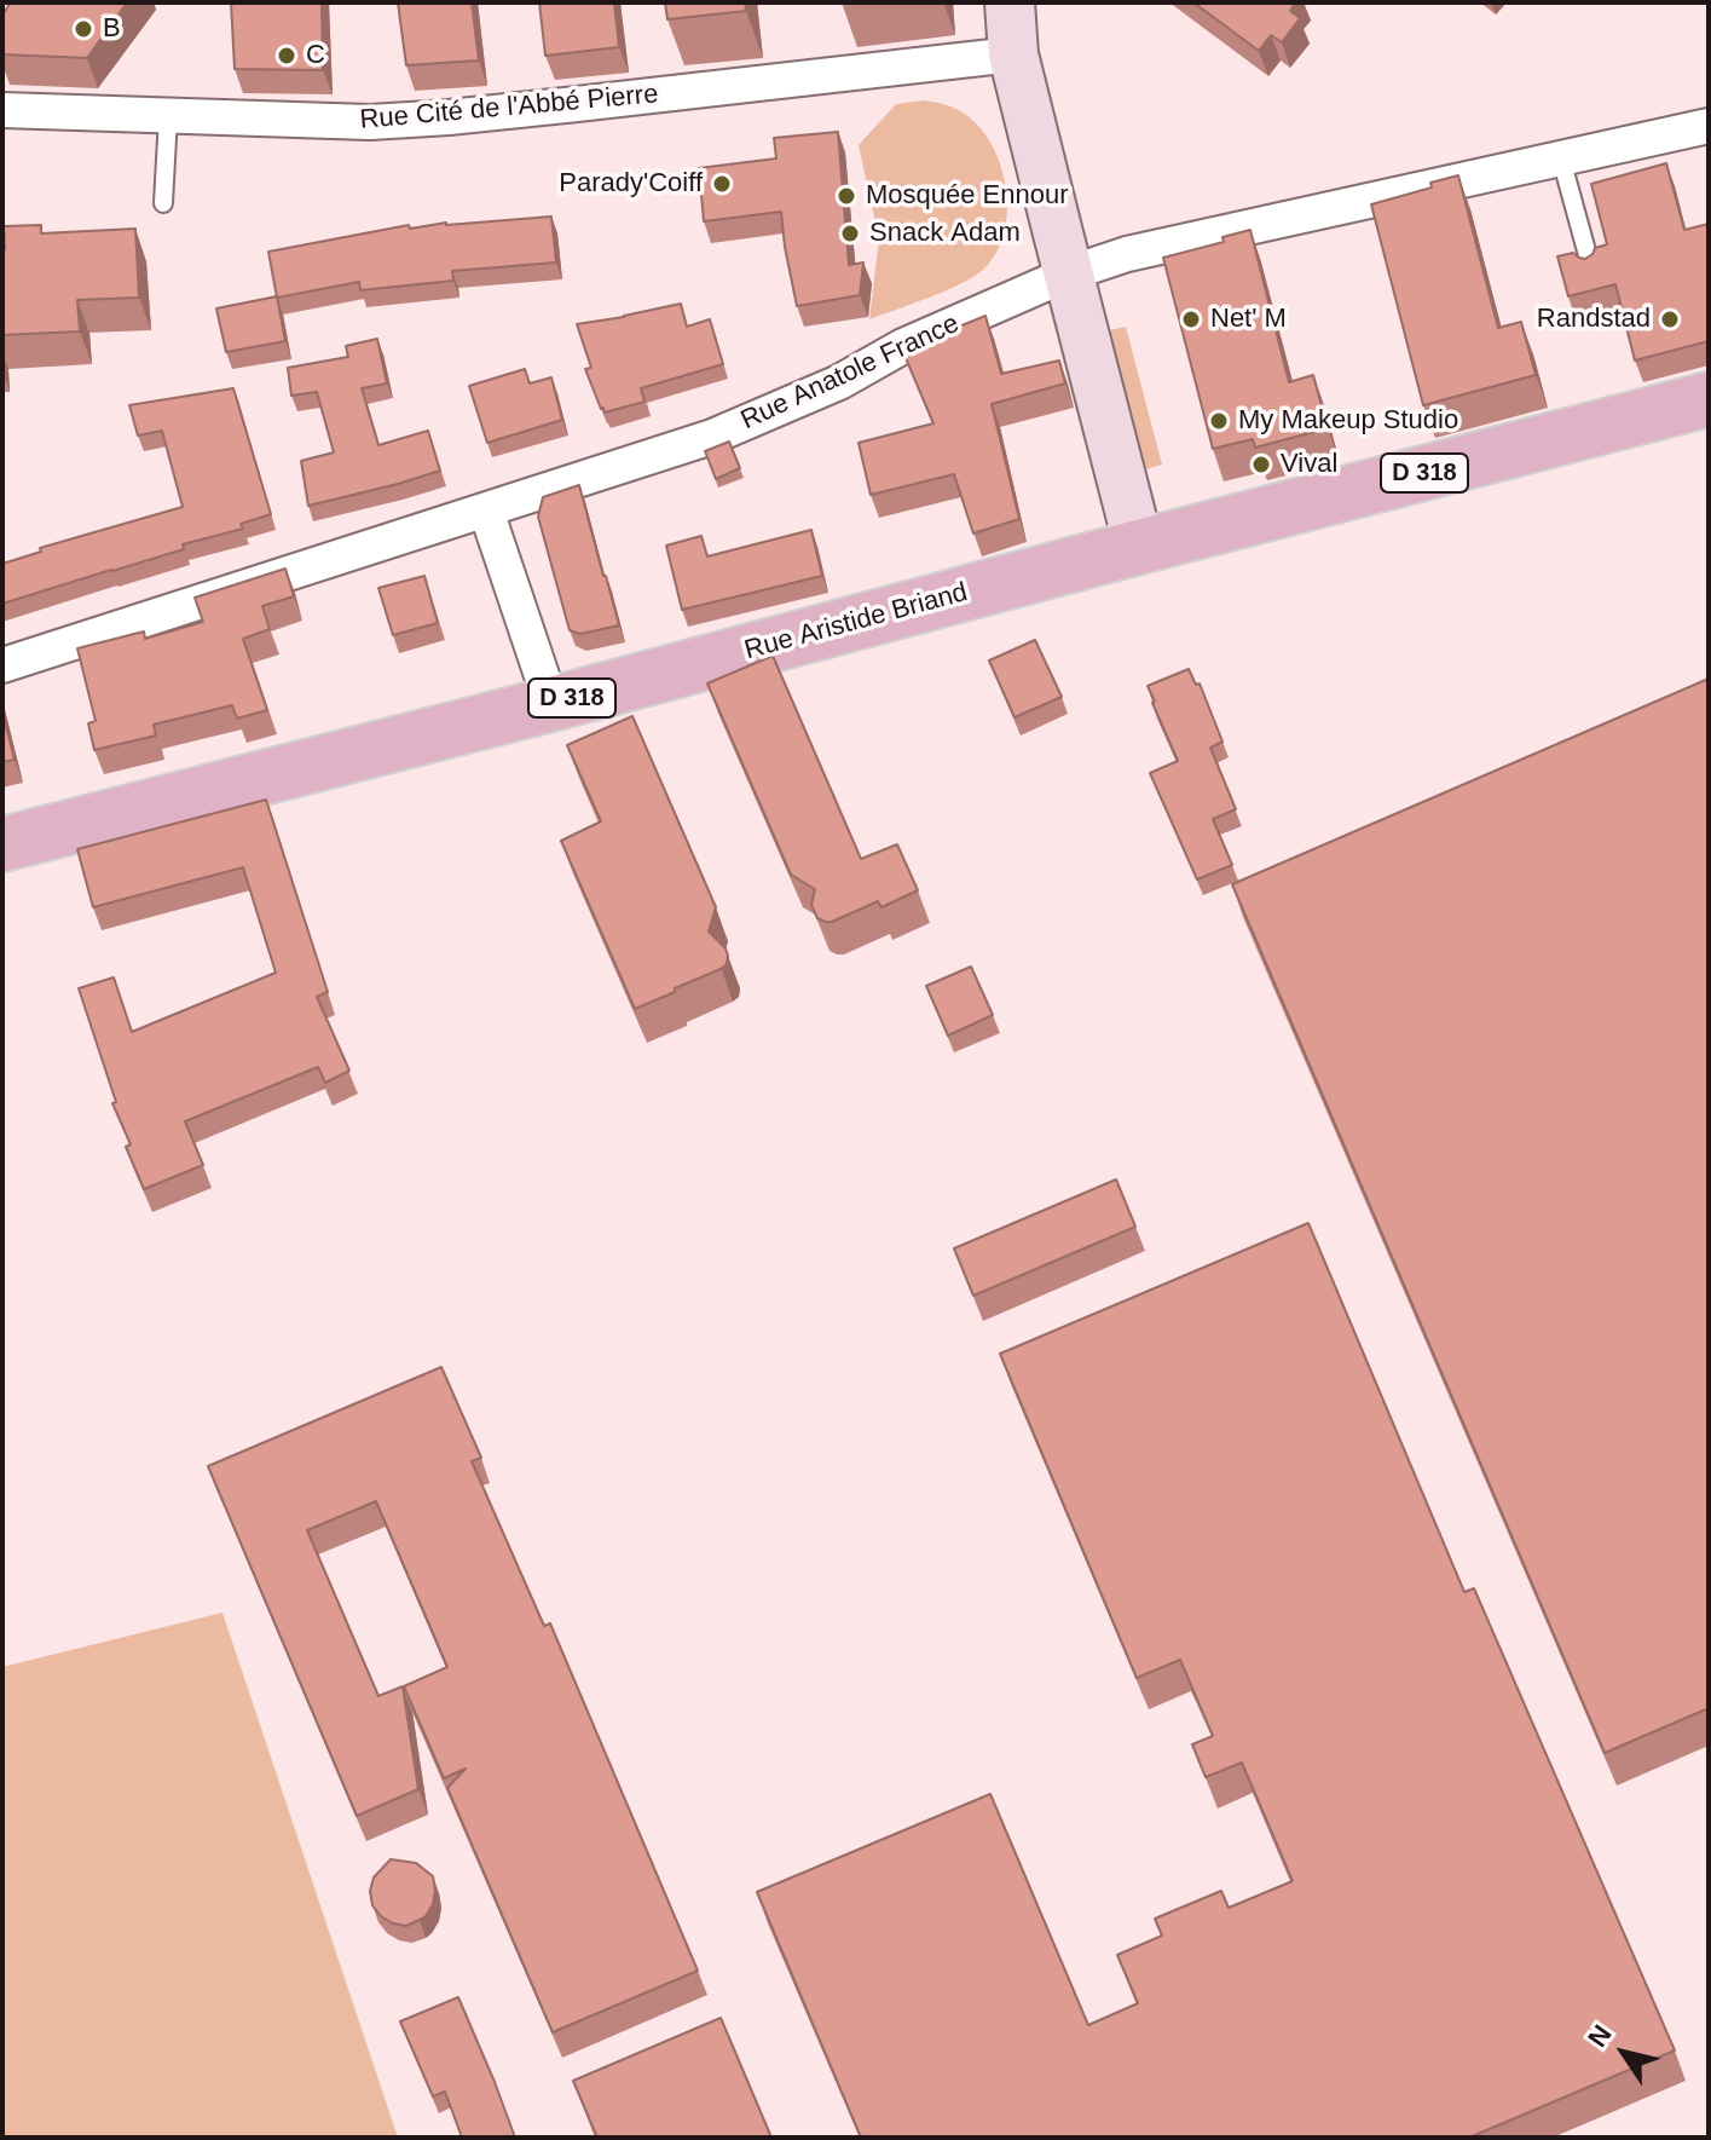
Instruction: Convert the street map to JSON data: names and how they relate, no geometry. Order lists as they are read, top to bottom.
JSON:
{
  "streets": {
    "main road": ["D 318", "Rue Aristide Briand"],
    "street": ["Rue Cité de l'Abbé Pierre", "Rue Anatole France"]
  },
  "places": [
    "B",
    "C",
    "Parady'Coiff",
    "Mosquée Ennour",
    "Snack Adam",
    "Net' M",
    "Randstad",
    "My Makeup Studio",
    "Vival"
  ],
  "north": "top left"
}
